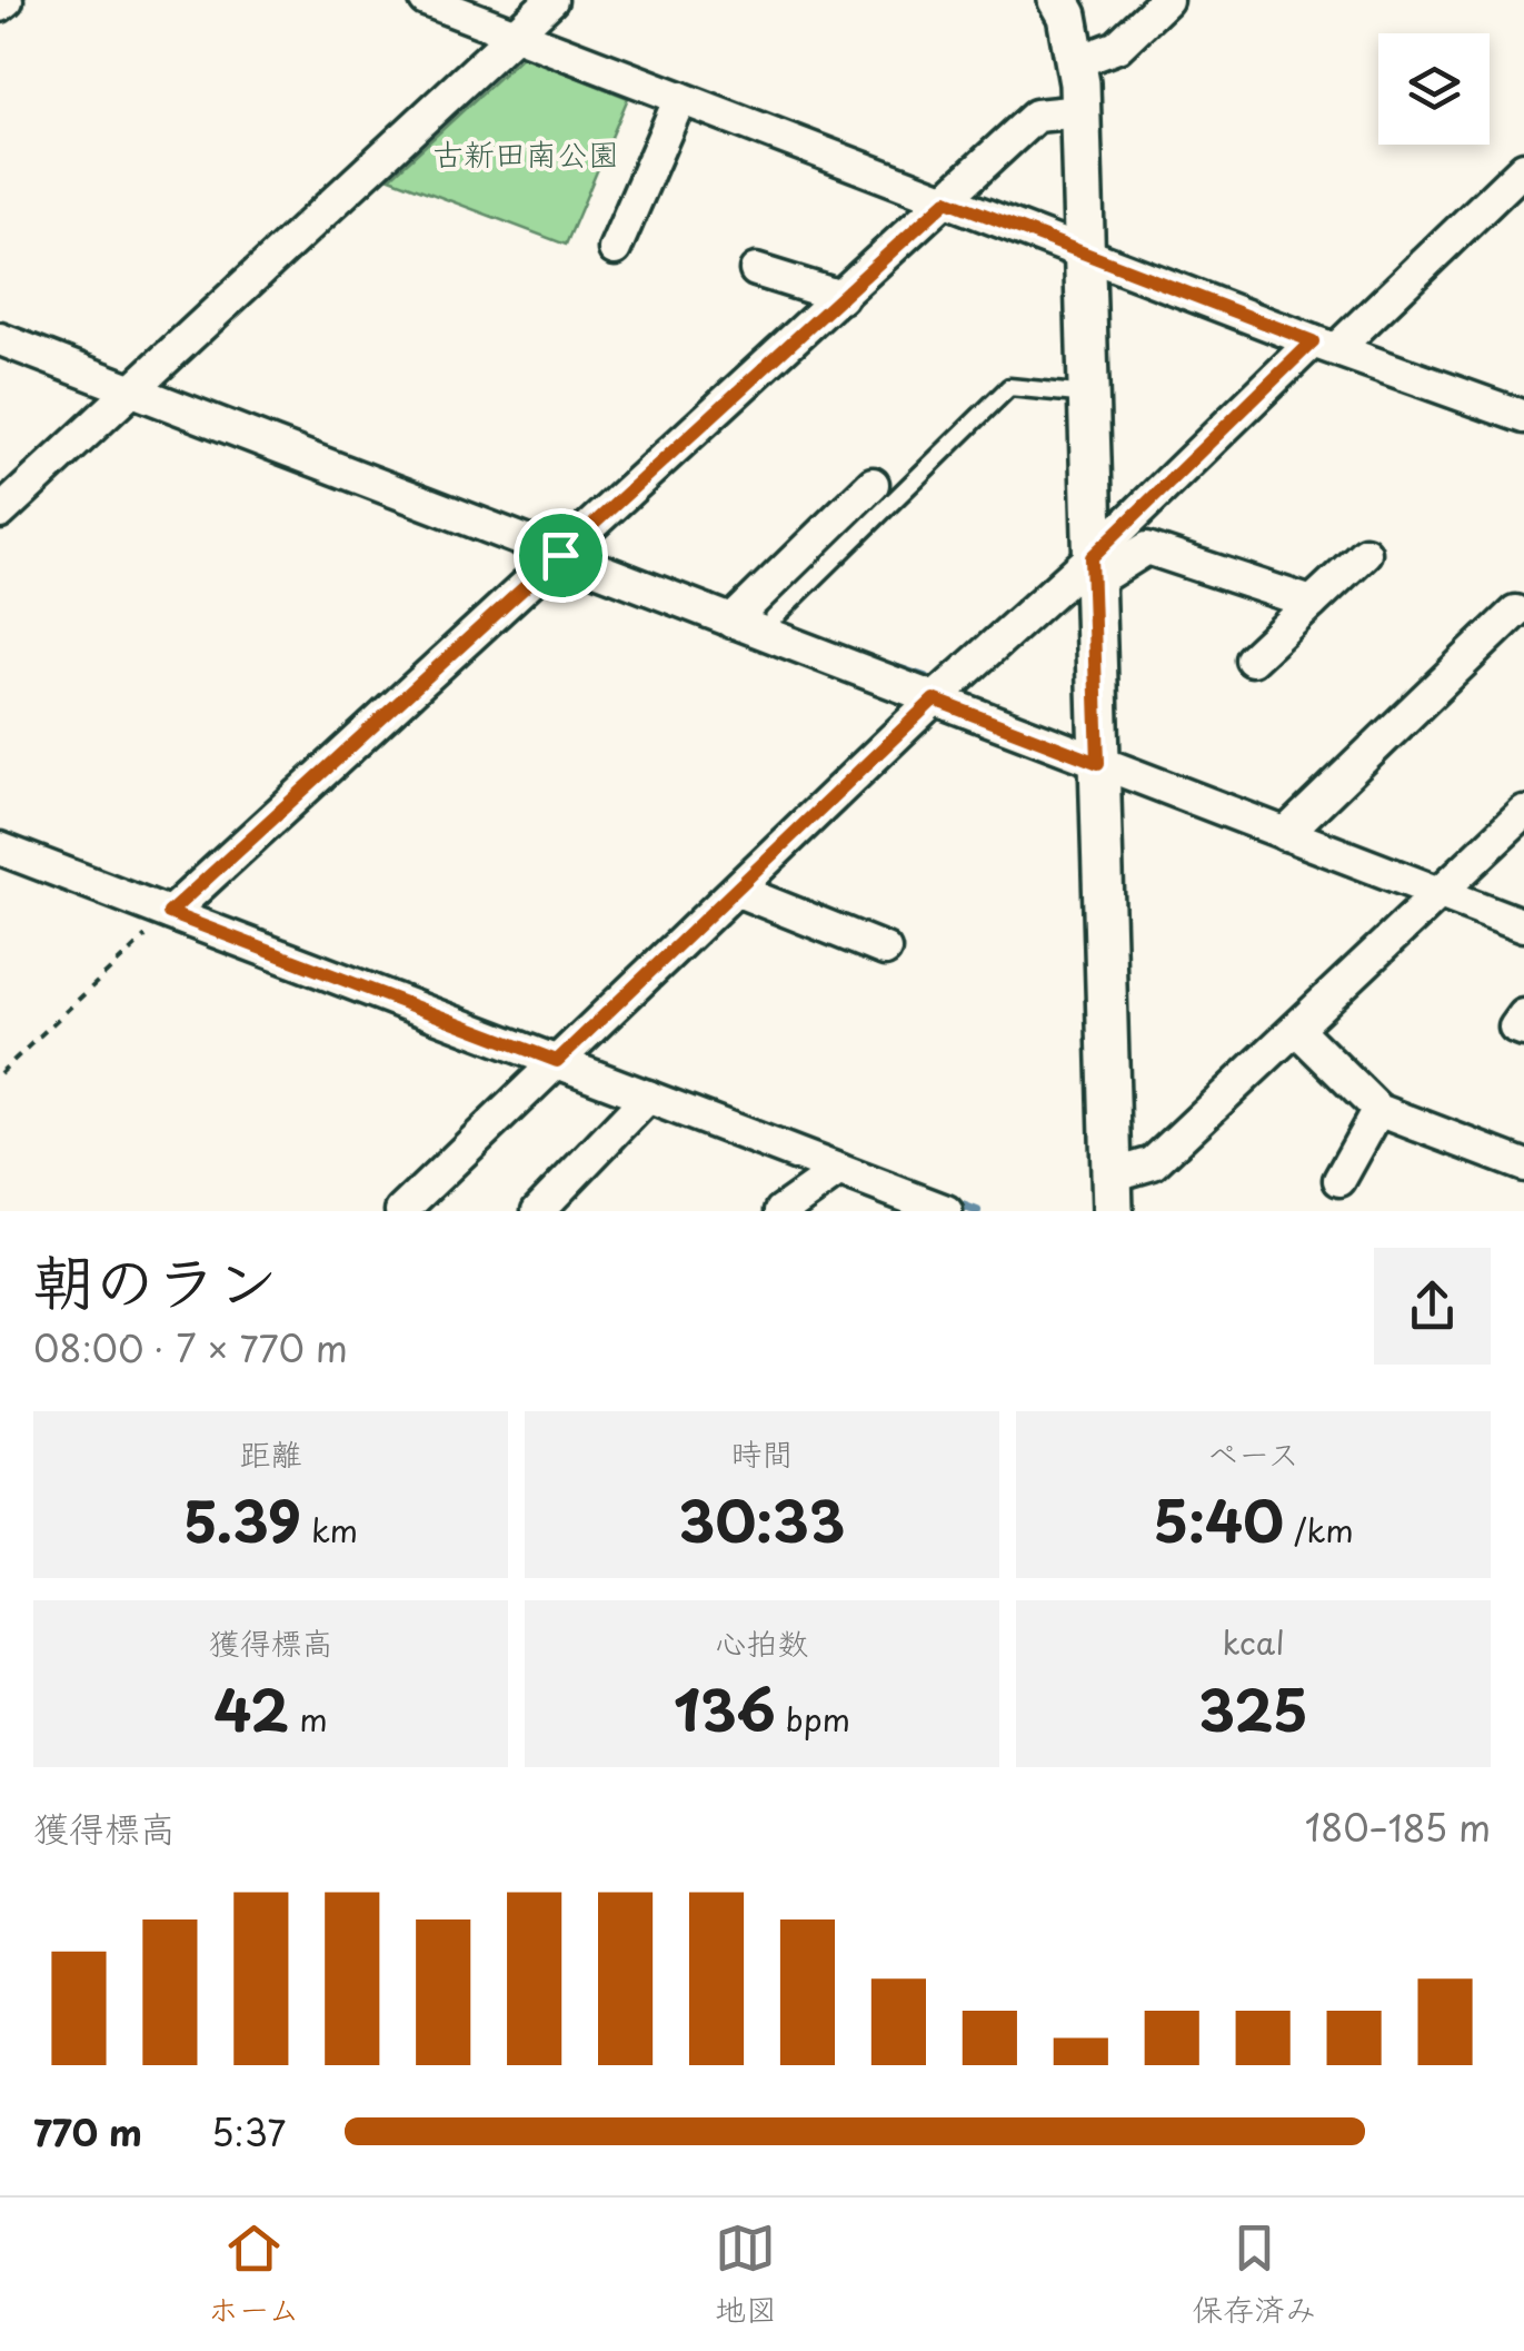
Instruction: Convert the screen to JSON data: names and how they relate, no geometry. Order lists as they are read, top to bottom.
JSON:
{
  "parks": ["古新田南公園"],
  "page": {
    "heading": ["朝のラン", "08:00 · 7 × 770 m"],
    "stats": [
      ["距離", "5.39 km"],
      ["時間", "30:33"],
      ["ペース", "5:40 /km"],
      ["獲得標高", "42 m"],
      ["心拍数", "136 bpm"],
      ["kcal", "325"]
    ],
    "chart": ["獲得標高", "180–185 m"],
    "list": [
      {
        "name": "770 m",
        "note": "5:37"
      }
    ],
    "tabs": ["ホーム", "地図", "保存済み"]
  }
}
